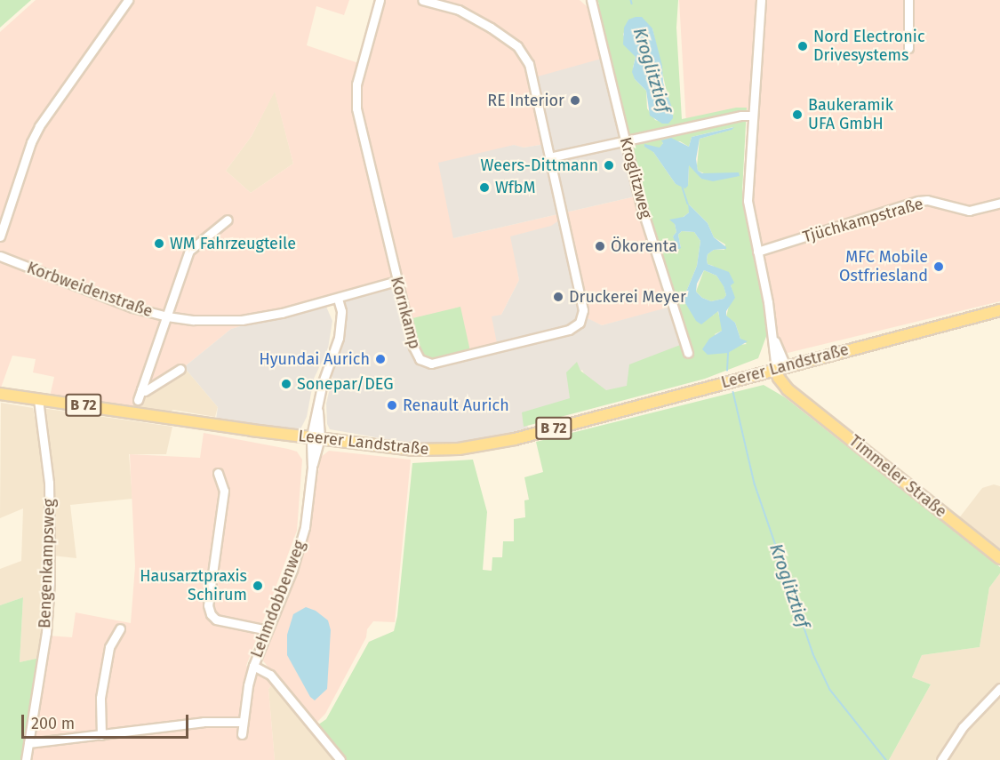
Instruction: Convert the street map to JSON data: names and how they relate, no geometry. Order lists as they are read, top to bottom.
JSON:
{
  "streets": {
    "main road": ["Leerer Landstraße", "B 72", "Timmeler Straße"],
    "street": [
      "Kroglitzweg",
      "Tjüchkampstraße",
      "Korbweidenstraße",
      "Kornkamp",
      "Bengenkampsweg",
      "Lehmdobbenweg"
    ]
  },
  "crossings": [
    ["Korbweidenstraße", "Kornkamp"],
    ["Leerer Landstraße", "Timmeler Straße"],
    ["Leerer Landstraße", "Bengenkampsweg"],
    ["Leerer Landstraße", "Lehmdobbenweg"]
  ],
  "water": ["Kroglitztief"],
  "places": [
    "Nord Electronic Drivesystems",
    "RE Interior",
    "Baukeramik UFA GmbH",
    "Weers-Dittmann",
    "WfbM",
    "WM Fahrzeugteile",
    "Ökorenta",
    "MFC Mobile Ostfriesland",
    "Druckerei Meyer",
    "Hyundai Aurich",
    "Sonepar/DEG",
    "Renault Aurich",
    "Hausarztpraxis Schirum"
  ],
  "scale_bar": "200 m"
}
